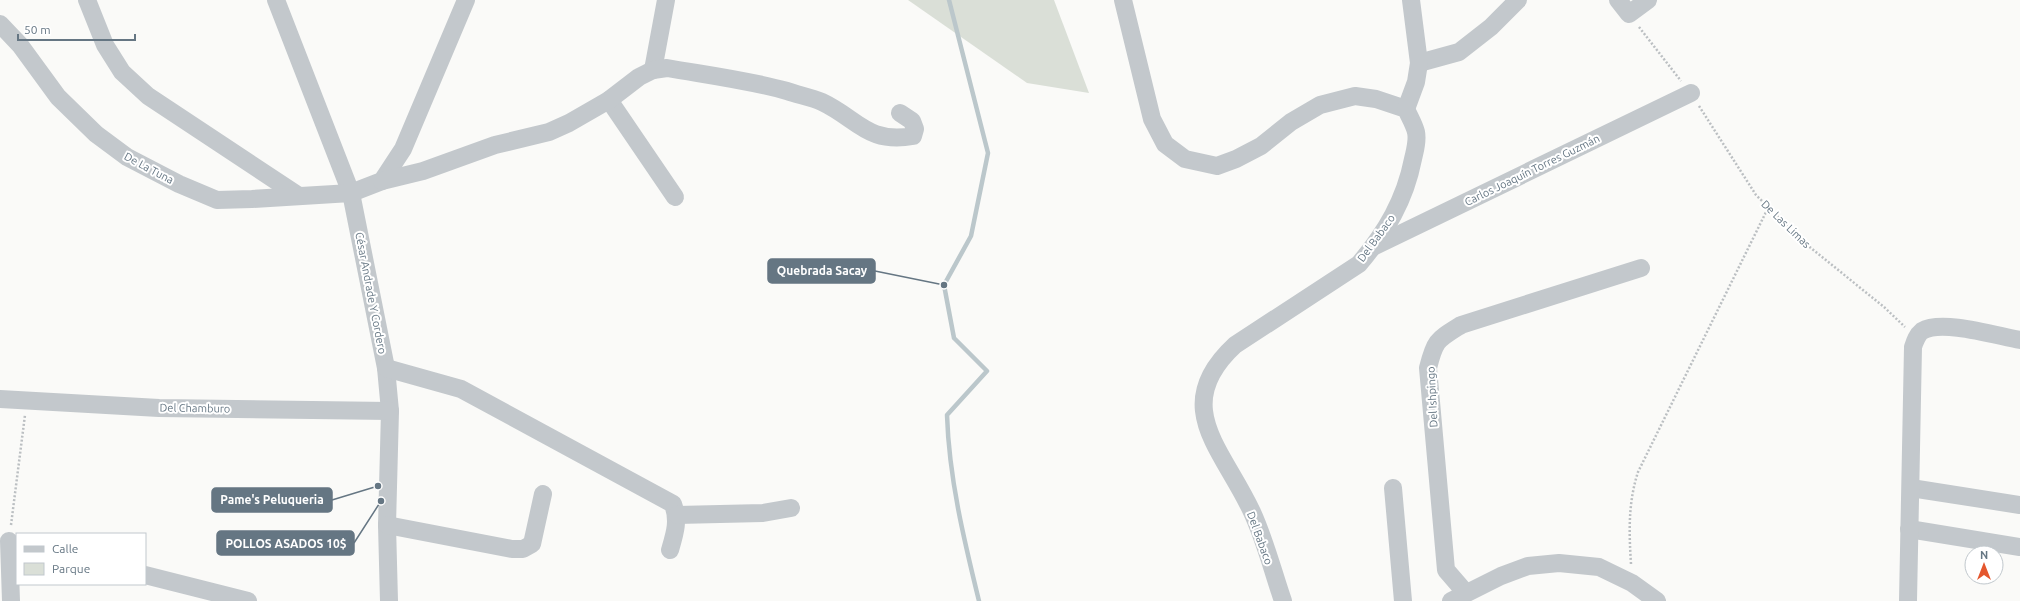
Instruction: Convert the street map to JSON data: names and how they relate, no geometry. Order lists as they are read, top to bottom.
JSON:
{
  "streets": {
    "street": [
      "De La Tuna",
      "Carlos Joaquín Torres Guzmán",
      "Del Babaco",
      "César Andrade Y Cordero",
      "Del Ishpingo",
      "Del Chamburo"
    ],
    "path": ["De Las Limas"]
  },
  "crossings": [
    ["De La Tuna", "César Andrade Y Cordero"],
    ["Carlos Joaquín Torres Guzmán", "De Las Limas"],
    ["Carlos Joaquín Torres Guzmán", "Del Babaco"],
    ["César Andrade Y Cordero", "Del Chamburo"]
  ],
  "places": ["Quebrada Sacay", "Pame's Peluqueria", "POLLOS ASADOS 10$"],
  "legend": ["Calle", "Parque"],
  "scale_bar": "50 m",
  "north": "top"
}
